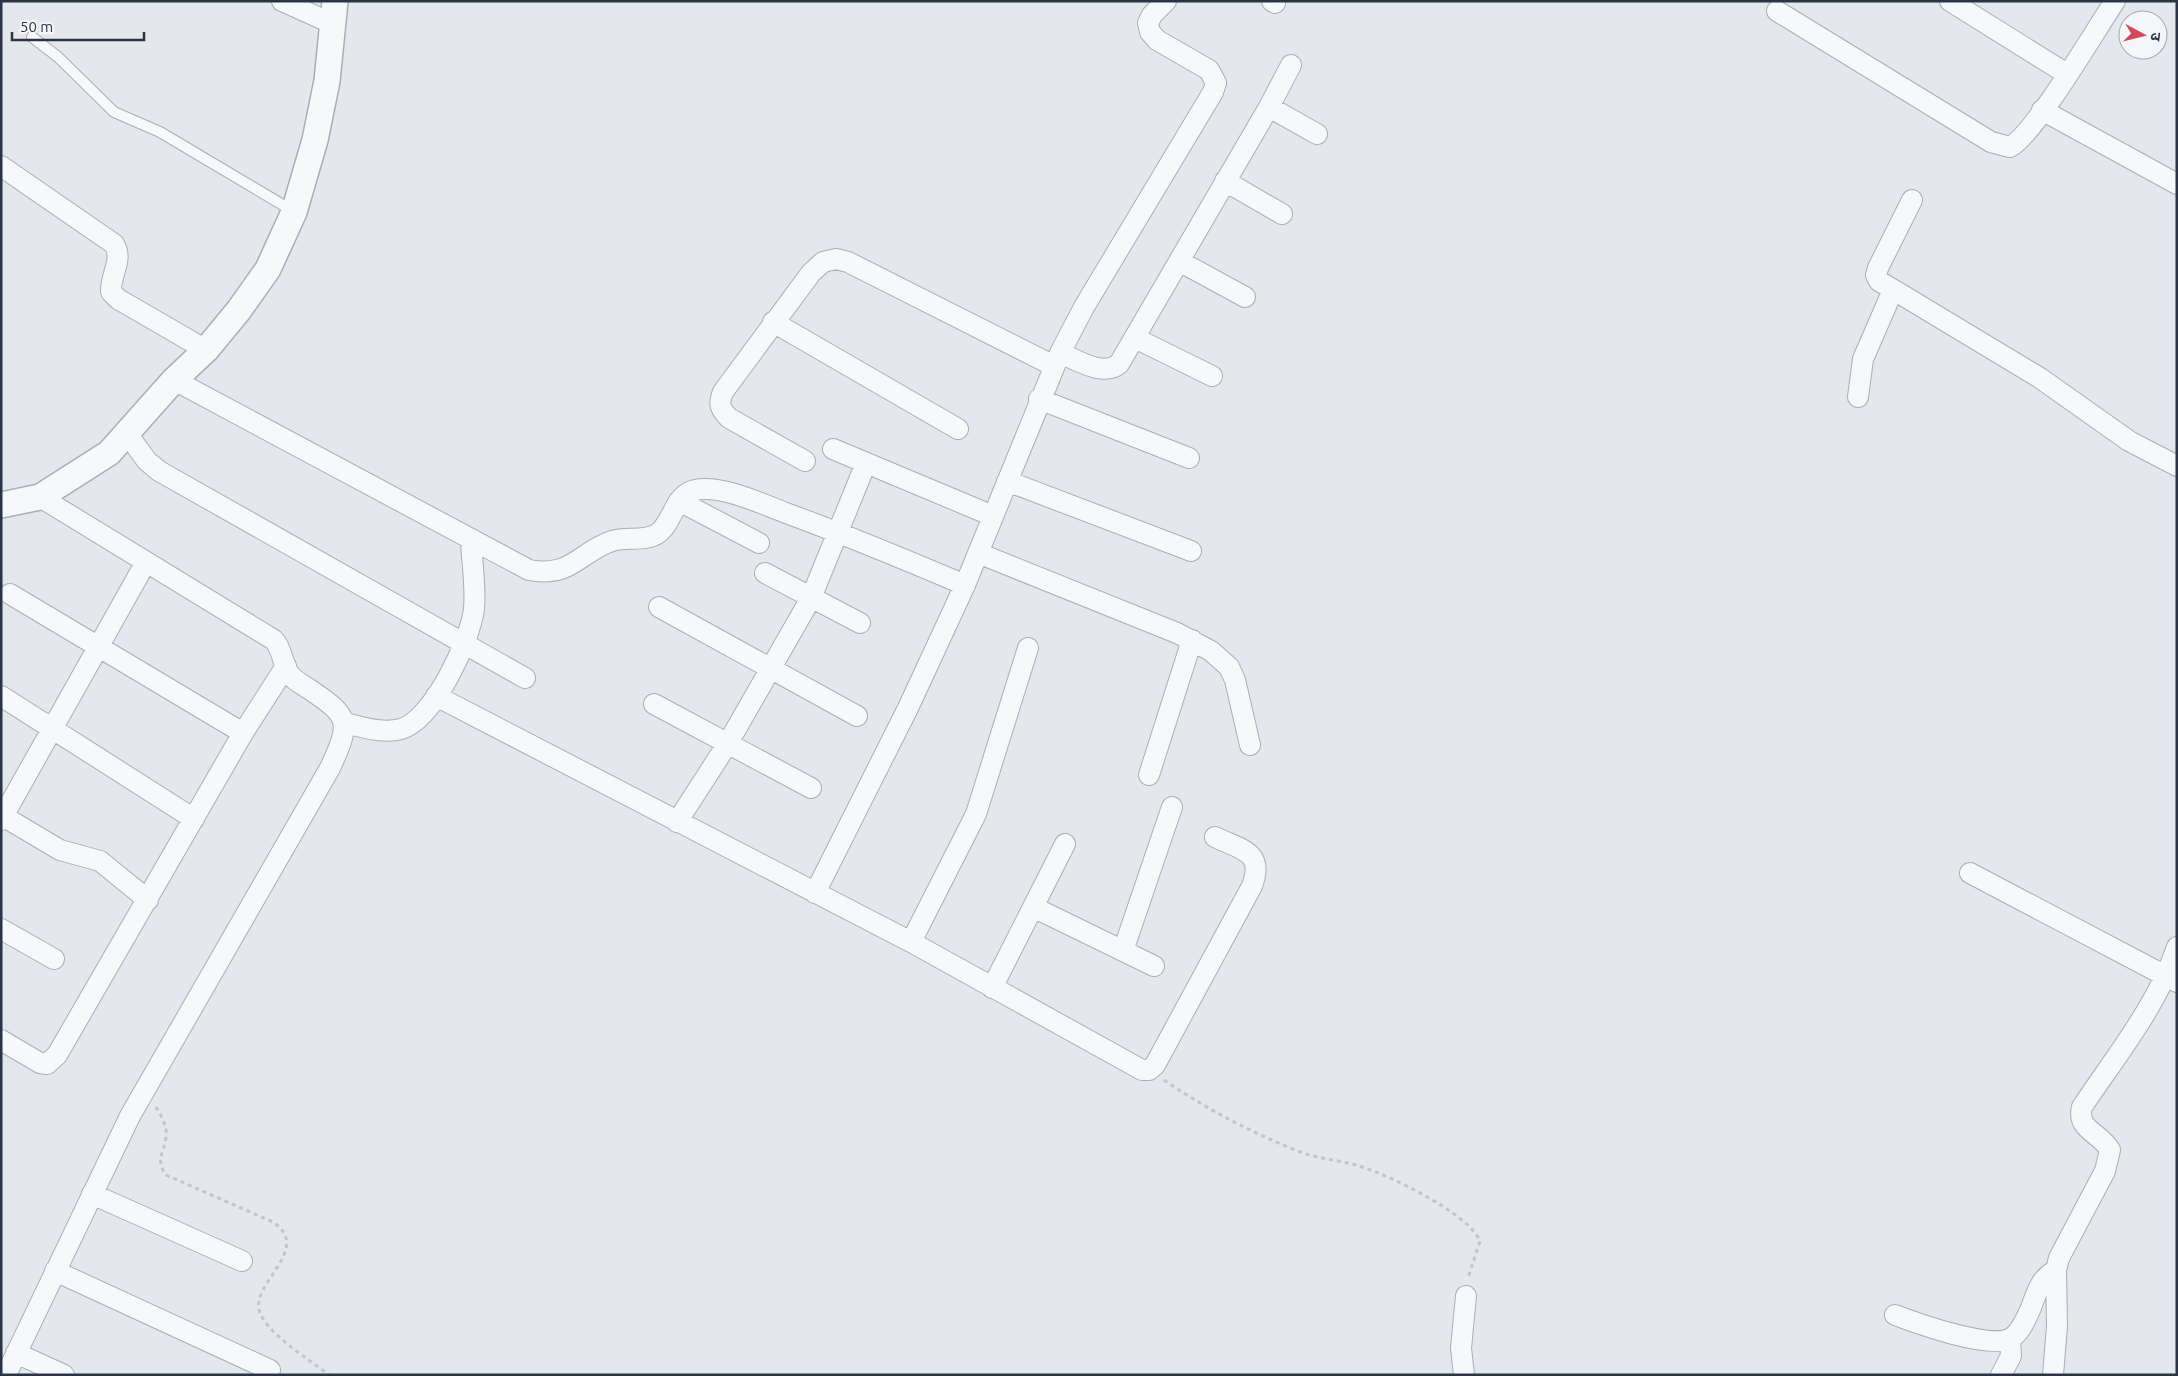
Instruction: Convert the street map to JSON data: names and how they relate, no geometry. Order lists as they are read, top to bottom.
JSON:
{
  "scale_bar": "50 m",
  "north": "right"
}
